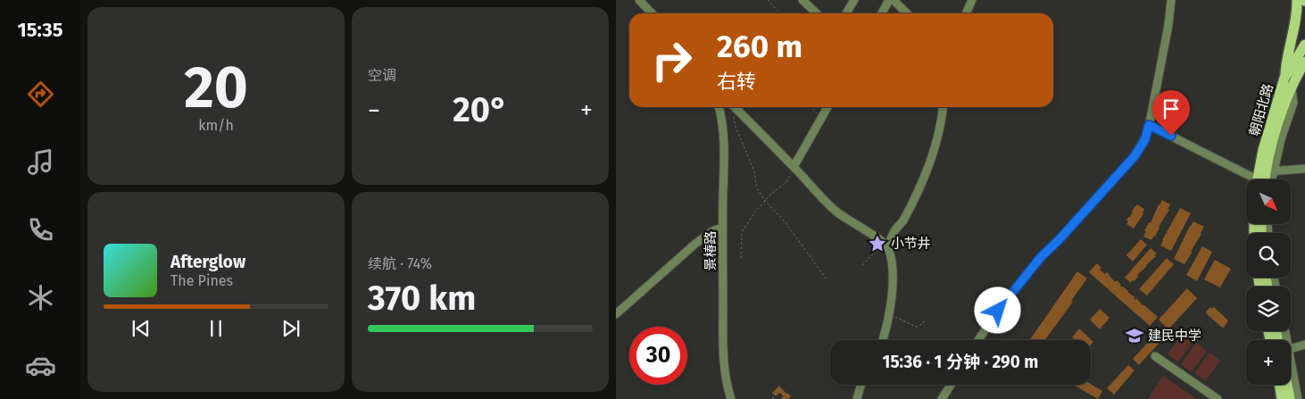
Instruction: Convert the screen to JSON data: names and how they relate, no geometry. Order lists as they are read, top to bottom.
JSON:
{
  "streets": {
    "main road": ["朝阳北路"],
    "street": ["景椿路"]
  },
  "places": {
    "place": ["小节井"],
    "school or university": ["建民中学"]
  },
  "north": "bottom right",
  "page": {
    "tabs": "15:35",
    "tile": [
      ["20", "km/h"],
      "空调",
      ["续航 · 74%", "370 km"]
    ],
    "turn": ["260 m", "右转"],
    "heat": ["−", "20°", "+"],
    "map_buttons": "+",
    "song": ["Afterglow", "The Pines"],
    "limit": "30",
    "trip": "15:36 · 1 分钟 · 290 m"
  }
}
